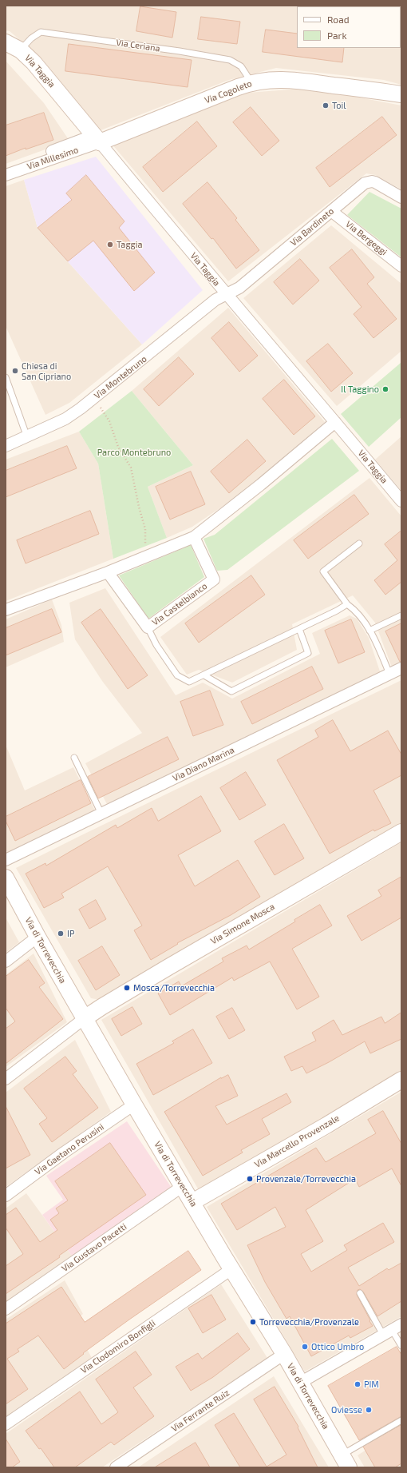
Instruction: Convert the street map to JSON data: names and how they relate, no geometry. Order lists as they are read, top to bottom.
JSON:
{
  "streets": {
    "street": [
      "Via Taggia",
      "Via Cogoleto",
      "Via Millesimo",
      "Via Bardineto",
      "Via Bergeggi",
      "Via Montebruno",
      "Via Castelbianco",
      "Via Diano Marina",
      "Via Simone Mosca",
      "Via di Torrevecchia",
      "Via Marcello Provenzale",
      "Via Gaetano Perusini",
      "Via Gustavo Pacetti",
      "Via Clodomiro Bonfigli",
      "Via Ferrante Ruiz"
    ],
    "lane": ["Via Ceriana"]
  },
  "crossings": [
    ["Via Ceriana", "Via Taggia"],
    ["Via Ceriana", "Via Cogoleto"],
    ["Via Taggia", "Via Cogoleto"],
    ["Via Taggia", "Via Millesimo"],
    ["Via Taggia", "Via Bardineto"],
    ["Via Taggia", "Via Montebruno"],
    ["Via Cogoleto", "Via Millesimo"],
    ["Via Bardineto", "Via Bergeggi"],
    ["Via Bardineto", "Via Montebruno"],
    ["Via Simone Mosca", "Via di Torrevecchia"],
    ["Via di Torrevecchia", "Via Marcello Provenzale"],
    ["Via di Torrevecchia", "Via Gaetano Perusini"],
    ["Via di Torrevecchia", "Via Gustavo Pacetti"],
    ["Via di Torrevecchia", "Via Clodomiro Bonfigli"],
    ["Via di Torrevecchia", "Via Ferrante Ruiz"]
  ],
  "parks": ["Parco Montebruno"],
  "places": [
    "Toil",
    "Taggia",
    "Chiesa di San Cipriano",
    "Il Taggino",
    "IP",
    "Mosca/Torrevecchia",
    "Provenzale/Torrevecchia",
    "Torrevecchia/Provenzale",
    "Ottico Umbro",
    "PIM",
    "Oviesse"
  ],
  "legend": ["Road", "Park"]
}
